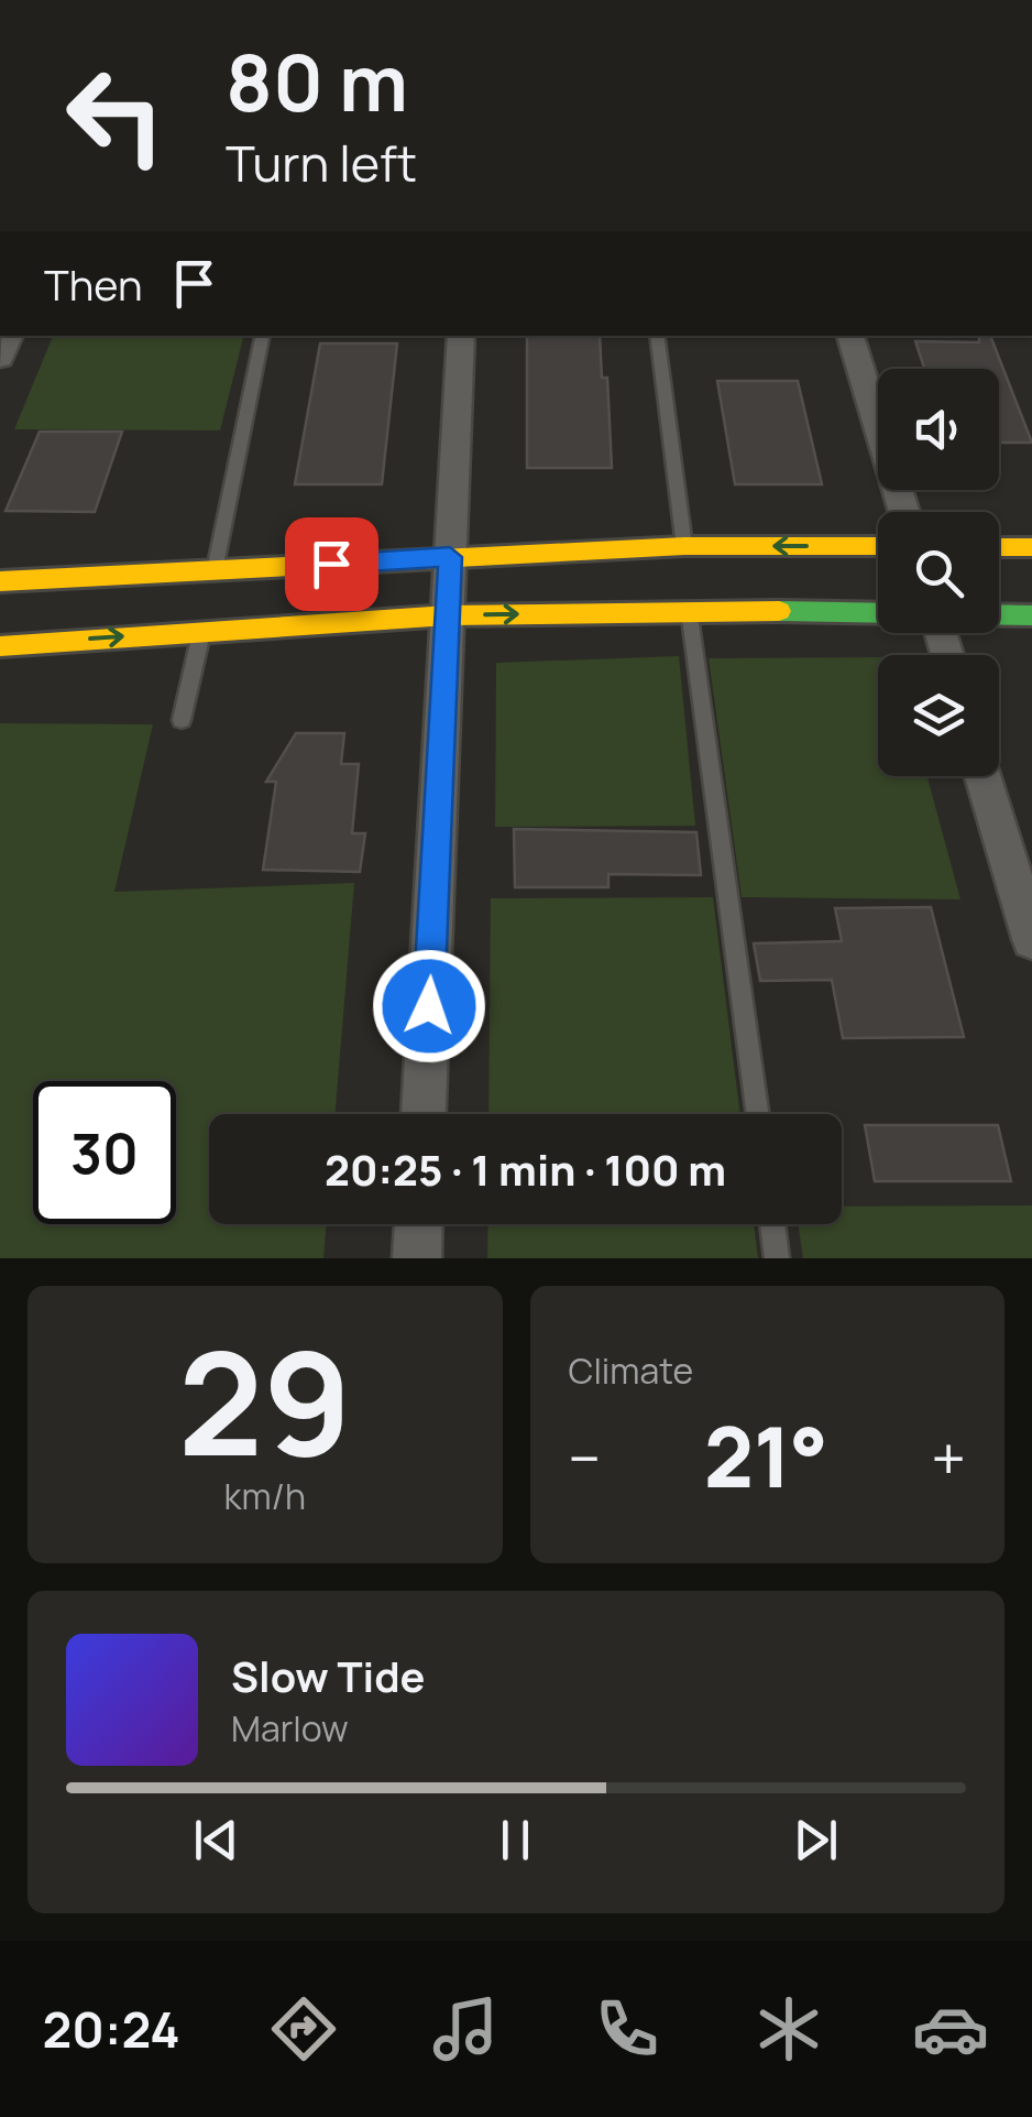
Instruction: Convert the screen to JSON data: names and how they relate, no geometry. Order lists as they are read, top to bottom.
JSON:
{
  "page": {
    "turn": ["80 m", "Turn left"],
    "then": "Then",
    "limit": "30",
    "trip": "20:25 · 1 min · 100 m",
    "tile": [
      ["29", "km/h"],
      "Climate"
    ],
    "heat": ["−", "21°", "+"],
    "song": ["Slow Tide", "Marlow"],
    "tabs": "20:24"
  }
}
